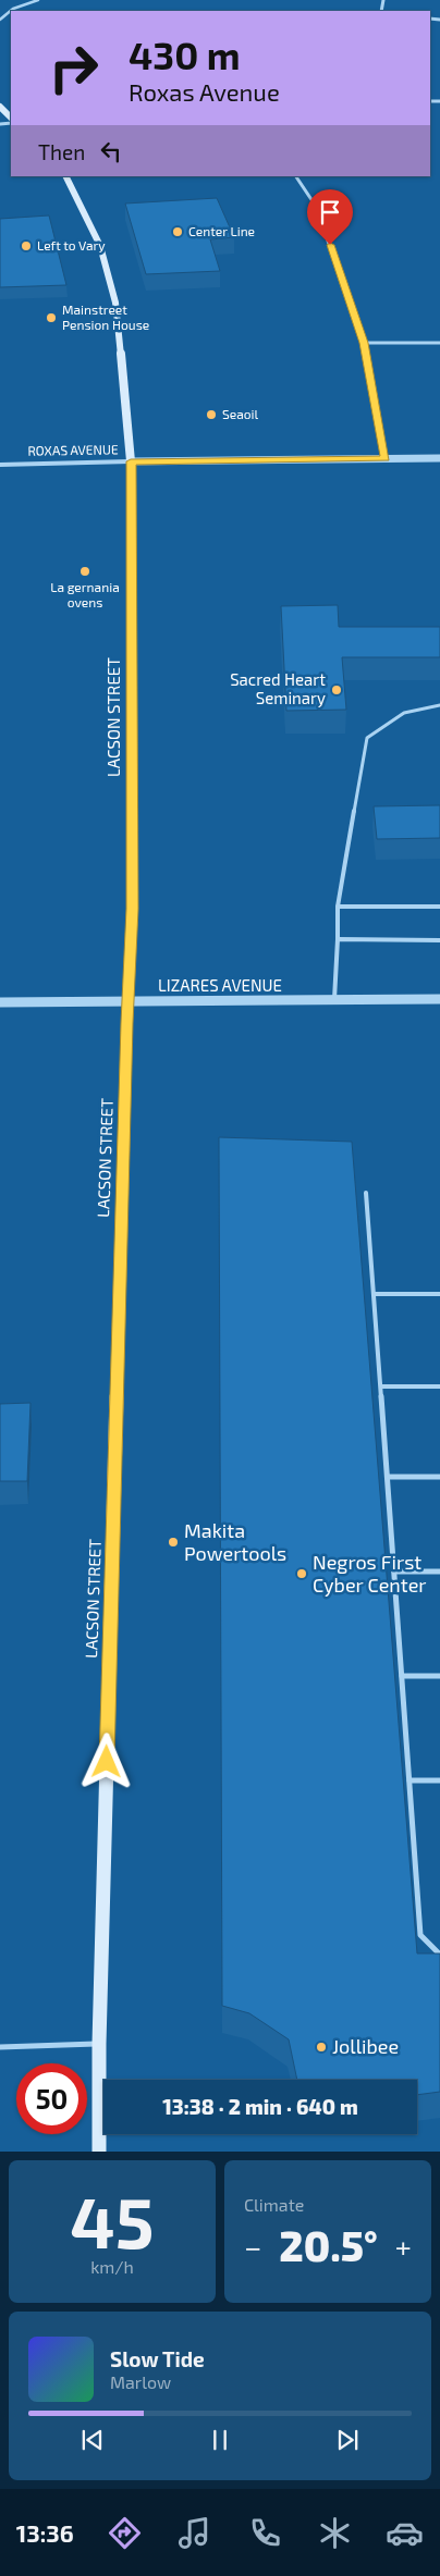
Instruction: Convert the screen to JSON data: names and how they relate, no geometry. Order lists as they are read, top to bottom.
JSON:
{
  "streets": {
    "main road": ["LACSON STREET"],
    "street": ["ROXAS AVENUE", "LIZARES AVENUE"]
  },
  "crossings": [
    ["ROXAS AVENUE", "LACSON STREET"],
    ["LACSON STREET", "LIZARES AVENUE"]
  ],
  "places": [
    "Center Line",
    "Left to Vary",
    "Mainstreet Pension House",
    "Seaoil",
    "La gernania ovens",
    "Sacred Heart Seminary",
    "Makita Powertools",
    "Negros First Cyber Center",
    "Jollibee"
  ],
  "page": {
    "turn": ["430 m", "Roxas Avenue"],
    "then": "Then",
    "limit": "50",
    "trip": "13:38 · 2 min · 640 m",
    "tile": [
      ["45", "km/h"],
      "Climate"
    ],
    "heat": ["−", "20.5°", "+"],
    "song": ["Slow Tide", "Marlow"],
    "tabs": "13:36"
  }
}
